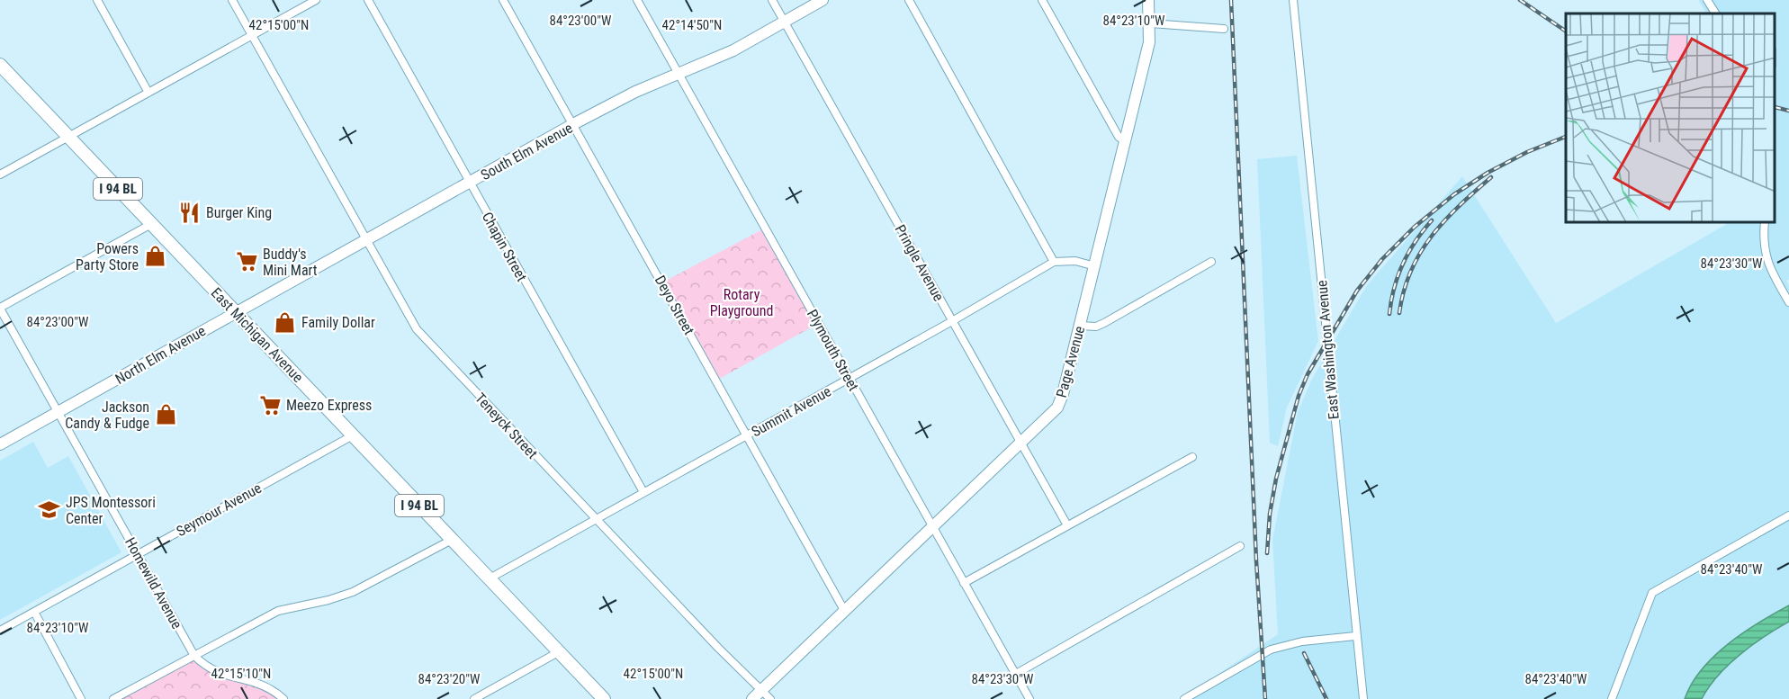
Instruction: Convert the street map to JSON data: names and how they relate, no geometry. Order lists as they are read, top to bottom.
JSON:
{
  "streets": {
    "main road": ["I 94 BL", "East Michigan Avenue"],
    "street": [
      "South Elm Avenue",
      "Chapin Street",
      "Pringle Avenue",
      "Deyo Street",
      "Plymouth Street",
      "East Washington Avenue",
      "North Elm Avenue",
      "Page Avenue",
      "Summit Avenue",
      "Teneyck Street",
      "Seymour Avenue",
      "Homewild Avenue"
    ]
  },
  "crossings": [
    ["South Elm Avenue", "Chapin Street"],
    ["South Elm Avenue", "Pringle Avenue"],
    ["South Elm Avenue", "Deyo Street"],
    ["South Elm Avenue", "East Michigan Avenue"],
    ["South Elm Avenue", "Plymouth Street"],
    ["South Elm Avenue", "North Elm Avenue"],
    ["South Elm Avenue", "Teneyck Street"],
    ["Chapin Street", "Summit Avenue"],
    ["Pringle Avenue", "Page Avenue"],
    ["Pringle Avenue", "Summit Avenue"],
    ["Deyo Street", "Page Avenue"],
    ["Deyo Street", "Summit Avenue"],
    ["East Michigan Avenue", "North Elm Avenue"],
    ["East Michigan Avenue", "Summit Avenue"],
    ["East Michigan Avenue", "Seymour Avenue"],
    ["Plymouth Street", "Page Avenue"],
    ["Plymouth Street", "Summit Avenue"],
    ["North Elm Avenue", "Homewild Avenue"],
    ["Page Avenue", "Teneyck Street"],
    ["Summit Avenue", "Teneyck Street"],
    ["Seymour Avenue", "Homewild Avenue"]
  ],
  "parks": ["Rotary Playground"],
  "places": {
    "restaurant": ["Burger King"],
    "shop": ["Powers Party Store", "Family Dollar", "Jackson Candy & Fudge"],
    "supermarket": ["Buddy's Mini Mart", "Meezo Express"],
    "school or university": ["JPS Montessori Center"]
  },
  "coordinates": [
    "84°23'00\"W",
    "84°23'10\"W",
    "42°15'00\"N",
    "42°14'50\"N",
    "84°23'30\"W",
    "84°23'40\"W",
    "42°15'10\"N",
    "84°23'20\"W"
  ]
}
